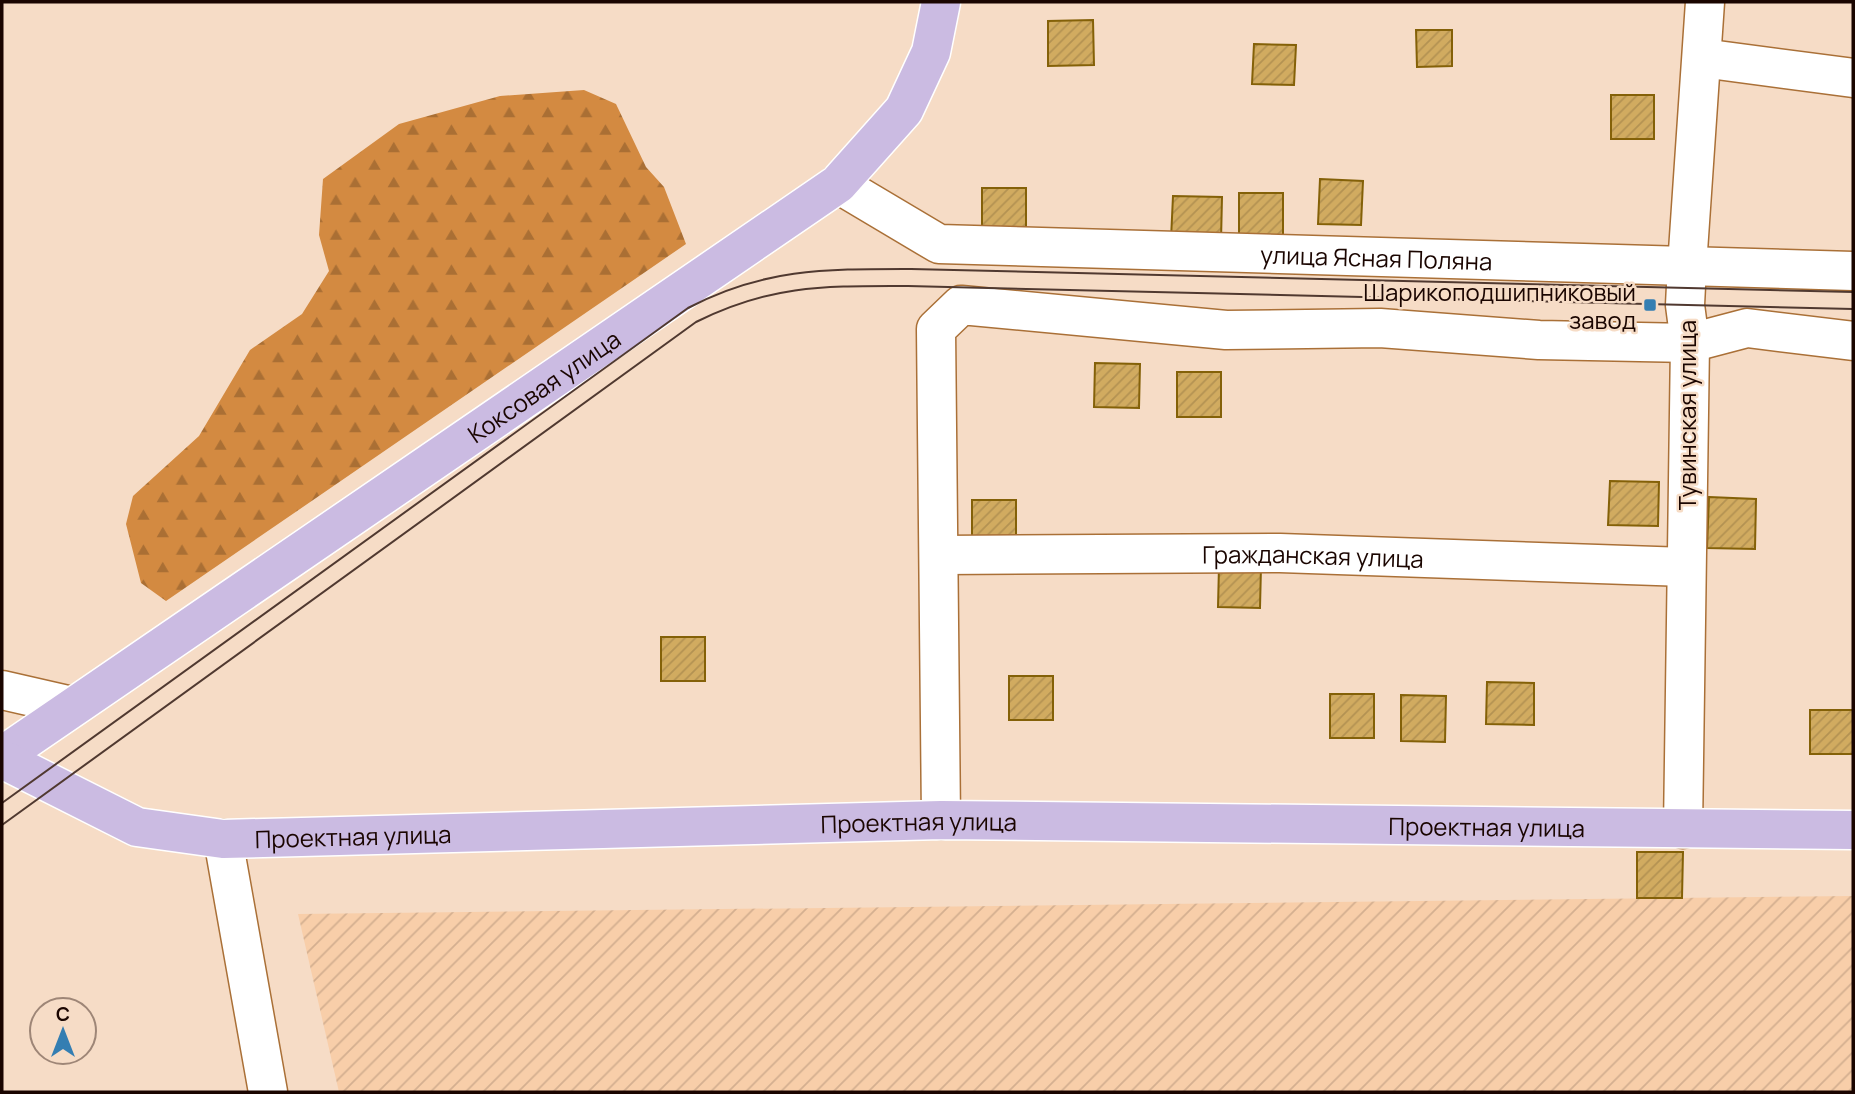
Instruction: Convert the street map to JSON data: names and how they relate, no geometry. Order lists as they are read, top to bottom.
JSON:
{
  "streets": {
    "main road": ["Коксовая улица", "Проектная улица"],
    "street": ["улица Ясная Поляна", "Тувинская улица", "Гражданская улица"]
  },
  "crossings": [
    ["улица Ясная Поляна", "Коксовая улица"],
    ["улица Ясная Поляна", "Тувинская улица"],
    ["Коксовая улица", "Проектная улица"],
    ["Тувинская улица", "Гражданская улица"],
    ["Тувинская улица", "Проектная улица"]
  ],
  "places": {
    "transit": ["Шарикоподшипниковый завод"]
  },
  "north": "top"
}
